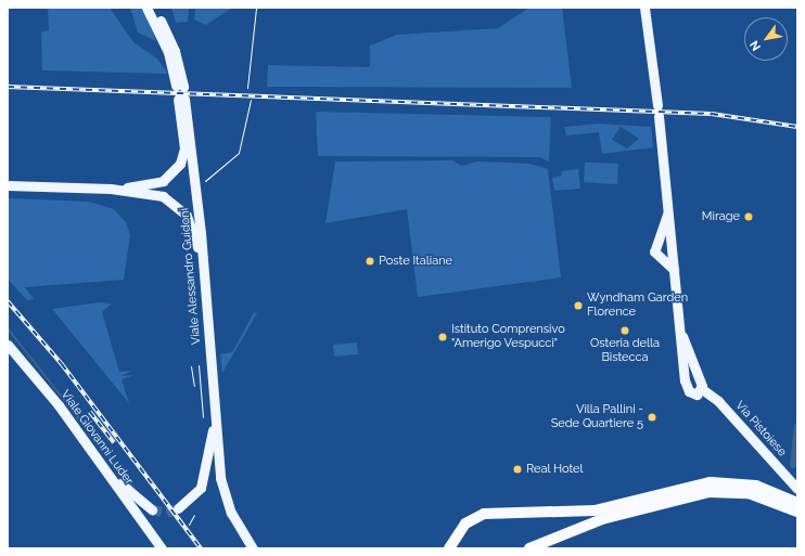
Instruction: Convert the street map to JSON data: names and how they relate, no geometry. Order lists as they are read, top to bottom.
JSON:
{
  "streets": {
    "main road": ["Viale Alessandro Guidoni", "Via Pistoiese", "Viale Giovanni Luder"]
  },
  "places": [
    "Mirage",
    "Poste Italiane",
    "Wyndham Garden Florence",
    "Osteria della Bistecca",
    "Istituto Comprensivo \"Amerigo Vespucci\"",
    "Villa Pallini - Sede Quartiere 5",
    "Real Hotel"
  ],
  "north": "bottom left"
}
